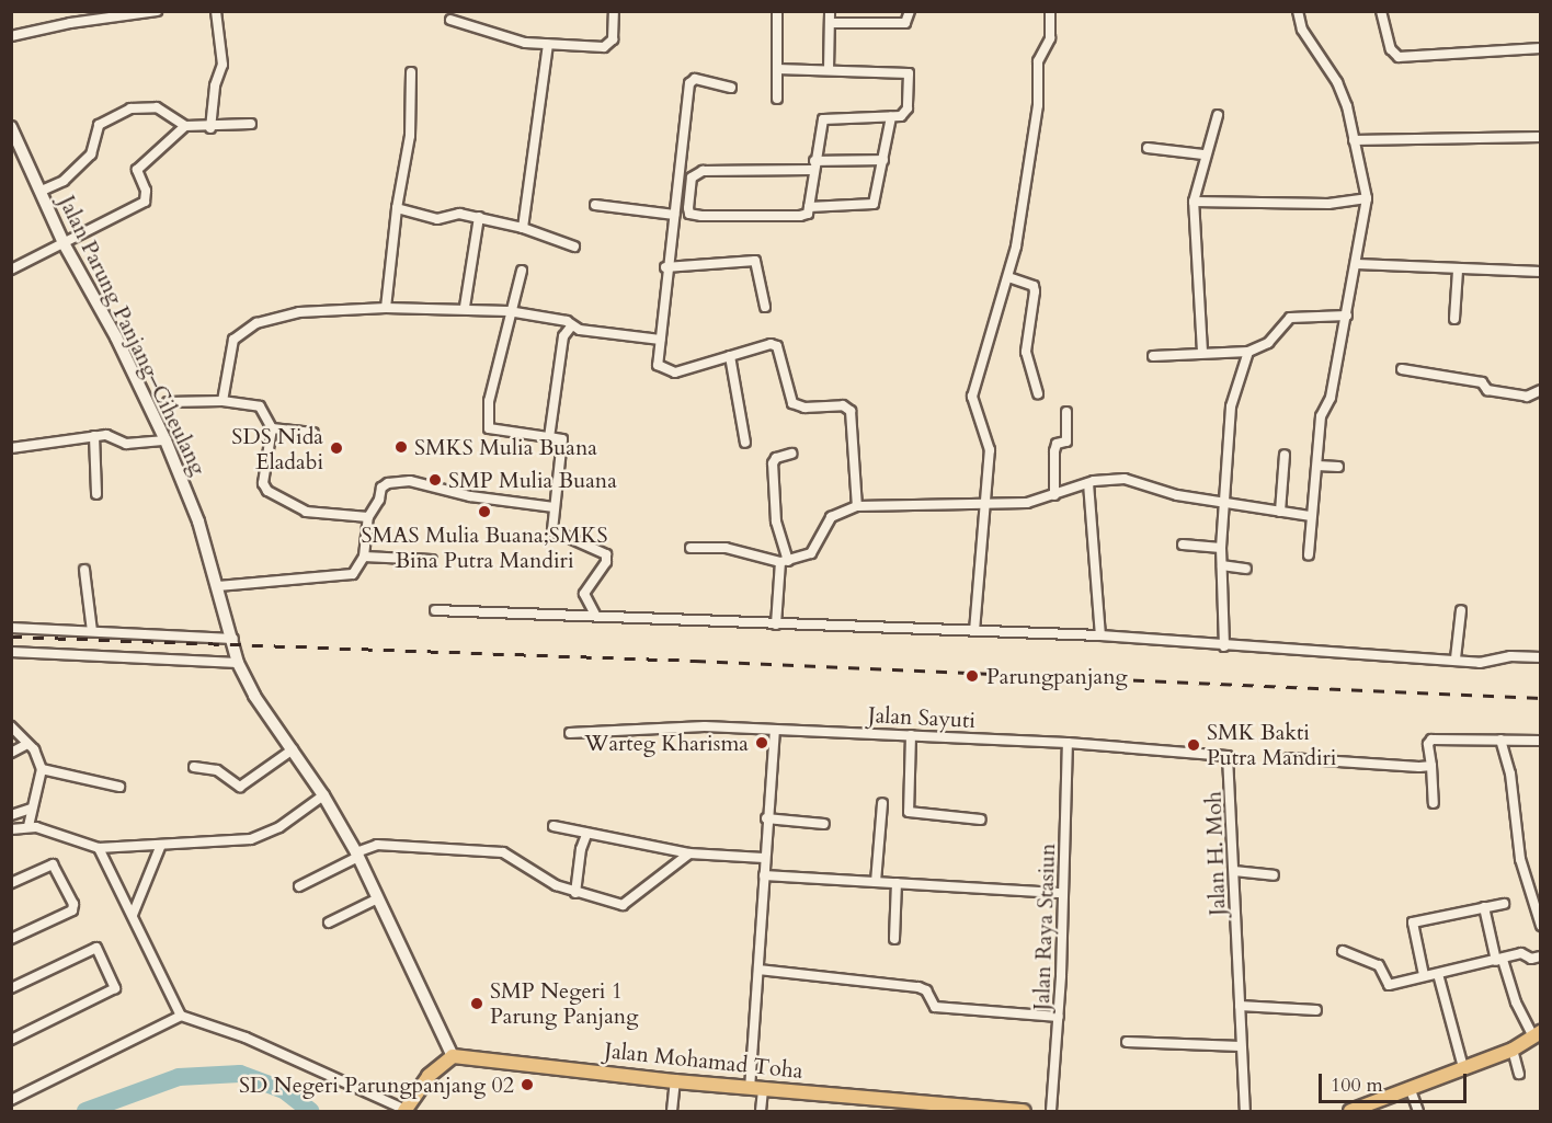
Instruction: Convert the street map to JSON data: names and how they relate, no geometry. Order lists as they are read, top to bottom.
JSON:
{
  "streets": {
    "main road": ["Jalan Mohamad Toha"],
    "street": [
      "Jalan Parung Panjang–Ciheulang",
      "Jalan Sayuti",
      "Jalan H. Moh",
      "Jalan Raya Stasiun"
    ]
  },
  "crossings": [
    ["Jalan Parung Panjang–Ciheulang", "Jalan Mohamad Toha"],
    ["Jalan Sayuti", "Jalan H. Moh"],
    ["Jalan Sayuti", "Jalan Raya Stasiun"],
    ["Jalan H. Moh", "Jalan Raya Stasiun"]
  ],
  "places": [
    "SMKS Mulia Buana",
    "SDS Nida Eladabi",
    "SMP Mulia Buana",
    "SMAS Mulia Buana;SMKS Bina Putra Mandiri",
    "Parungpanjang",
    "Warteg Kharisma",
    "SMK Bakti Putra Mandiri",
    "SMP Negeri 1 Parung Panjang",
    "SD Negeri Parungpanjang 02"
  ],
  "scale_bar": "100 m"
}
